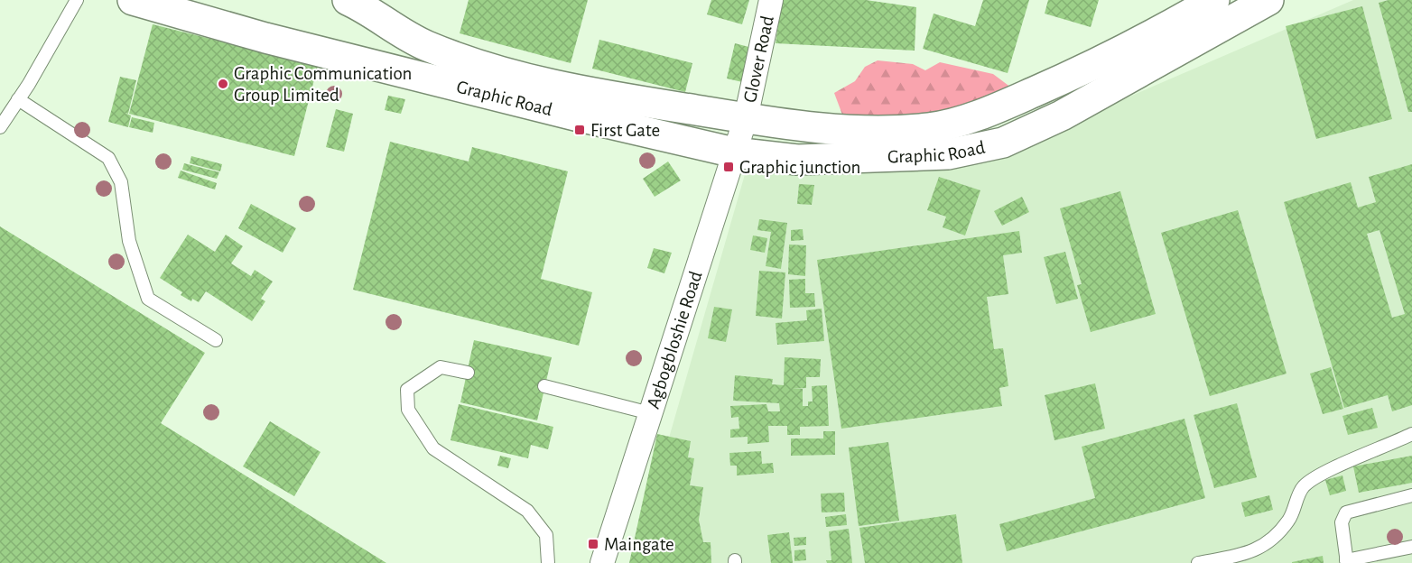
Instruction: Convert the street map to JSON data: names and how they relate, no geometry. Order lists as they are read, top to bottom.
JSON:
{
  "streets": {
    "main road": ["Graphic Road"],
    "street": ["Glover Road", "Agbogbloshie Road"]
  },
  "crossings": [
    ["Glover Road", "Graphic Road"],
    ["Glover Road", "Agbogbloshie Road"],
    ["Graphic Road", "Agbogbloshie Road"]
  ],
  "places": {
    "other": ["Graphic Communication Group Limited"],
    "transit": ["First Gate", "Graphic junction", "Maingate"]
  }
}
